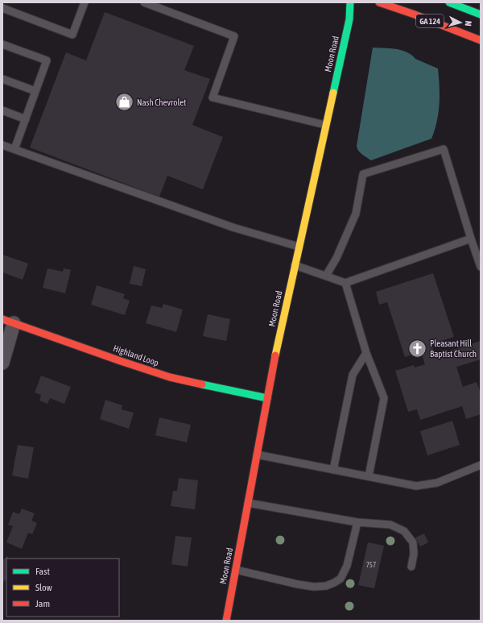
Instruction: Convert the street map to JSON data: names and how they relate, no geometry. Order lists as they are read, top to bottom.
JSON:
{
  "streets": {
    "main road": ["GA 124", "Moon Road", "Highland Loop"]
  },
  "crossings": [
    ["Moon Road", "Highland Loop"]
  ],
  "places": {
    "shop": ["Nash Chevrolet"],
    "church": ["Pleasant Hill Baptist Church"]
  },
  "house_numbers": ["757"],
  "legend": ["Fast", "Slow", "Jam"],
  "north": "right"
}
